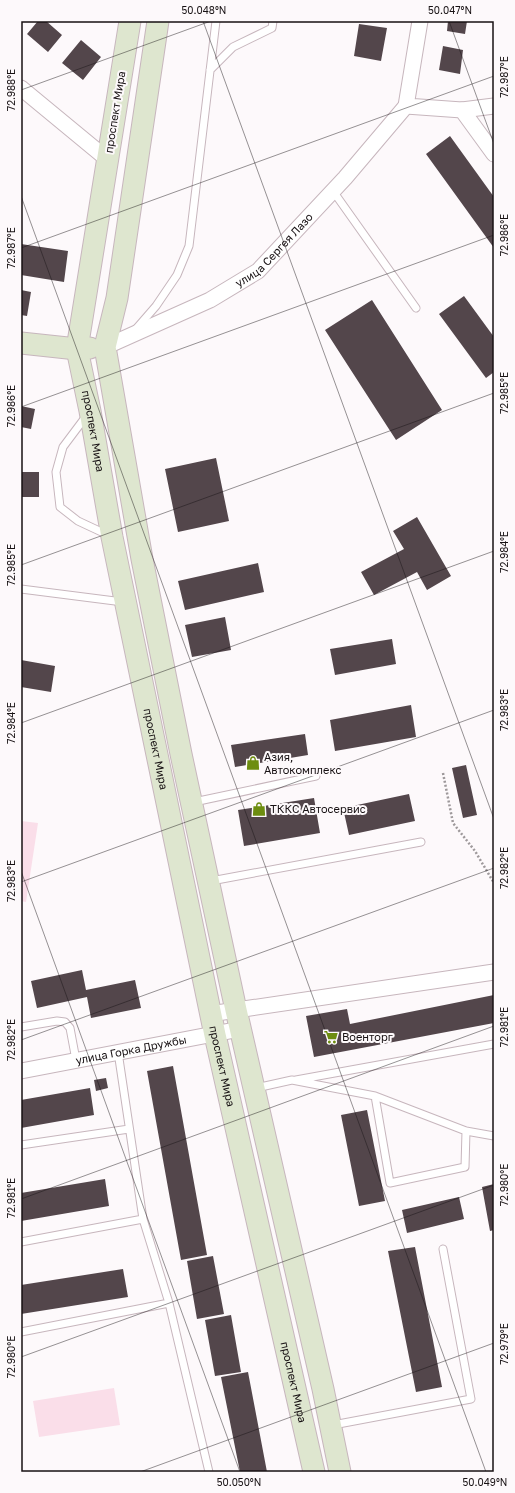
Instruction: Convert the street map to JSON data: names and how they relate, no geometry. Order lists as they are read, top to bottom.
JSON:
{
  "streets": {
    "main road": ["проспект Мира"],
    "street": ["улица Сергея Лазо", "улица Горка Дружбы"]
  },
  "crossings": [
    ["проспект Мира", "улица Сергея Лазо"],
    ["проспект Мира", "улица Горка Дружбы"]
  ],
  "places": {
    "shop": ["Азия, Автокомплекс", "ТККС Автосервис"],
    "supermarket": ["Военторг"]
  },
  "coordinates": [
    "50.048°N",
    "50.047°N",
    "72.987°E",
    "72.988°E",
    "72.986°E",
    "72.985°E",
    "72.984°E",
    "72.983°E",
    "72.982°E",
    "72.981°E",
    "72.980°E",
    "72.979°E",
    "50.050°N",
    "50.049°N"
  ]
}
